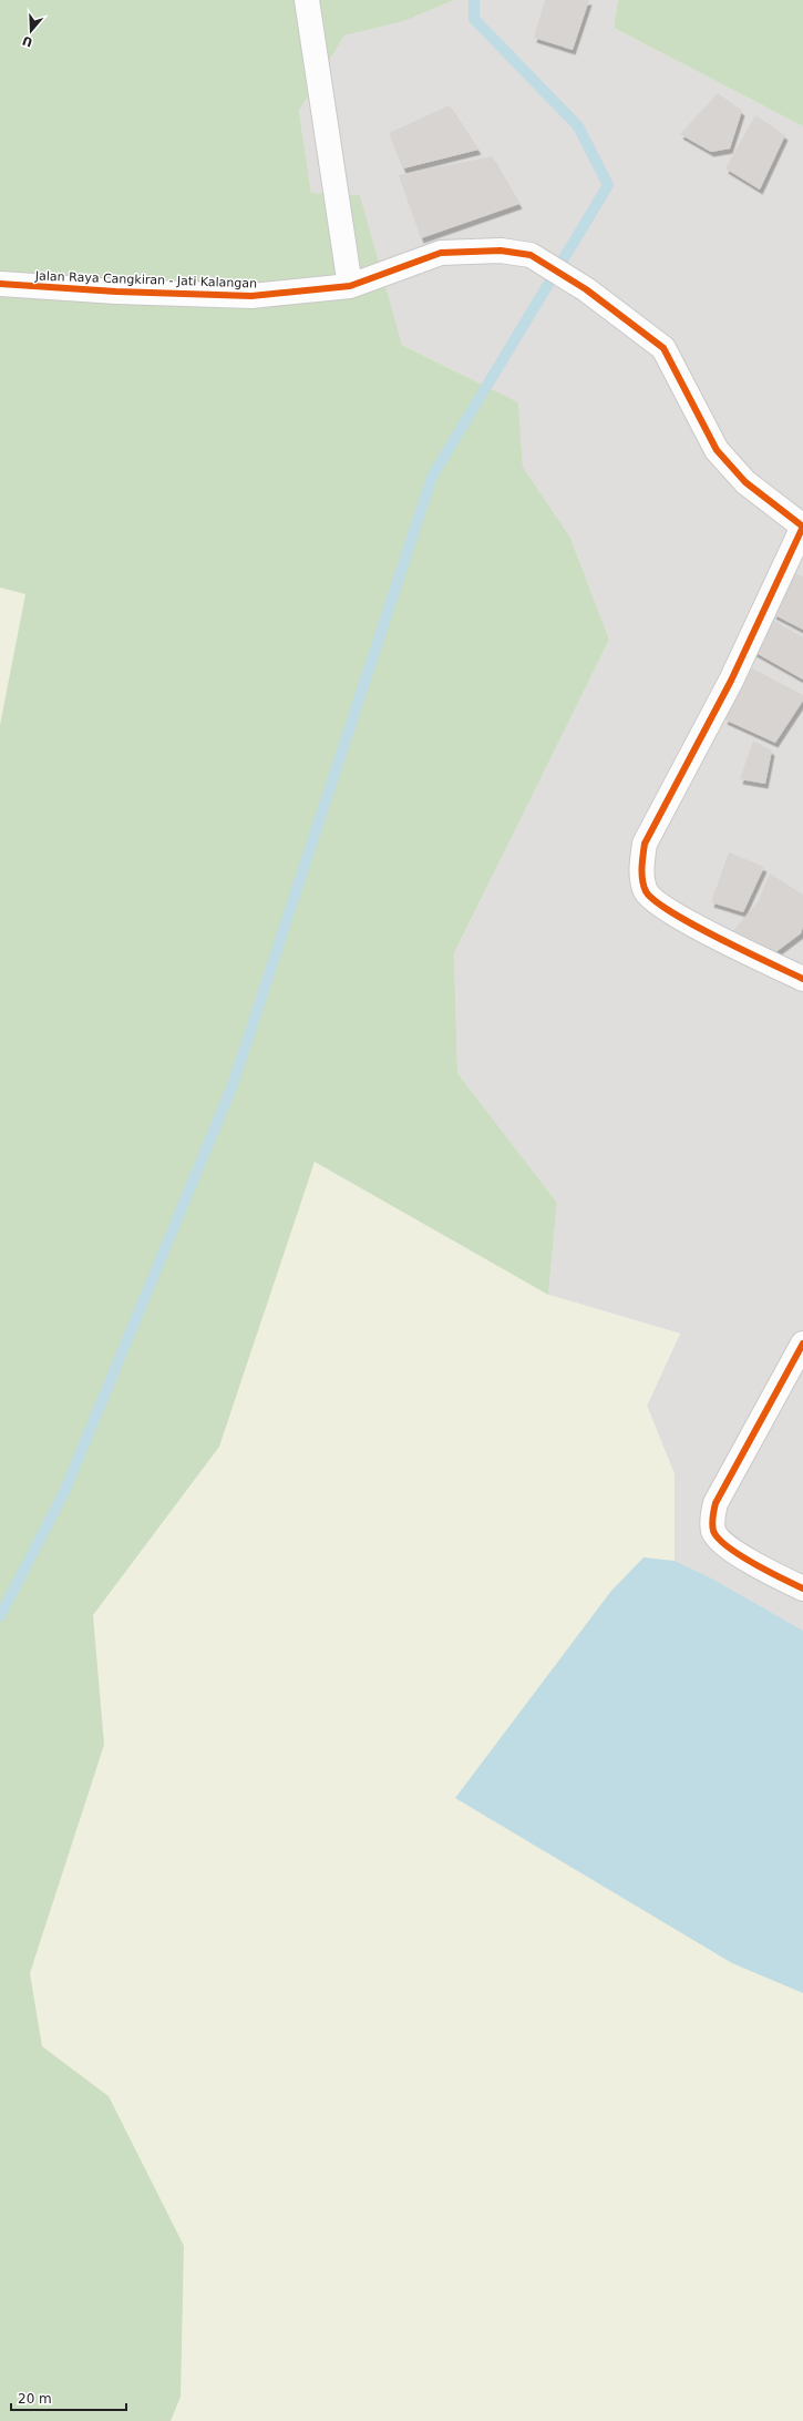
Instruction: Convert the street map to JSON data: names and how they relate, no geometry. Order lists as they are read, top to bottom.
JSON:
{
  "streets": {
    "street": ["Jalan Raya Cangkiran - Jati Kalangan"]
  },
  "scale_bar": "20 m",
  "north": "bottom"
}
